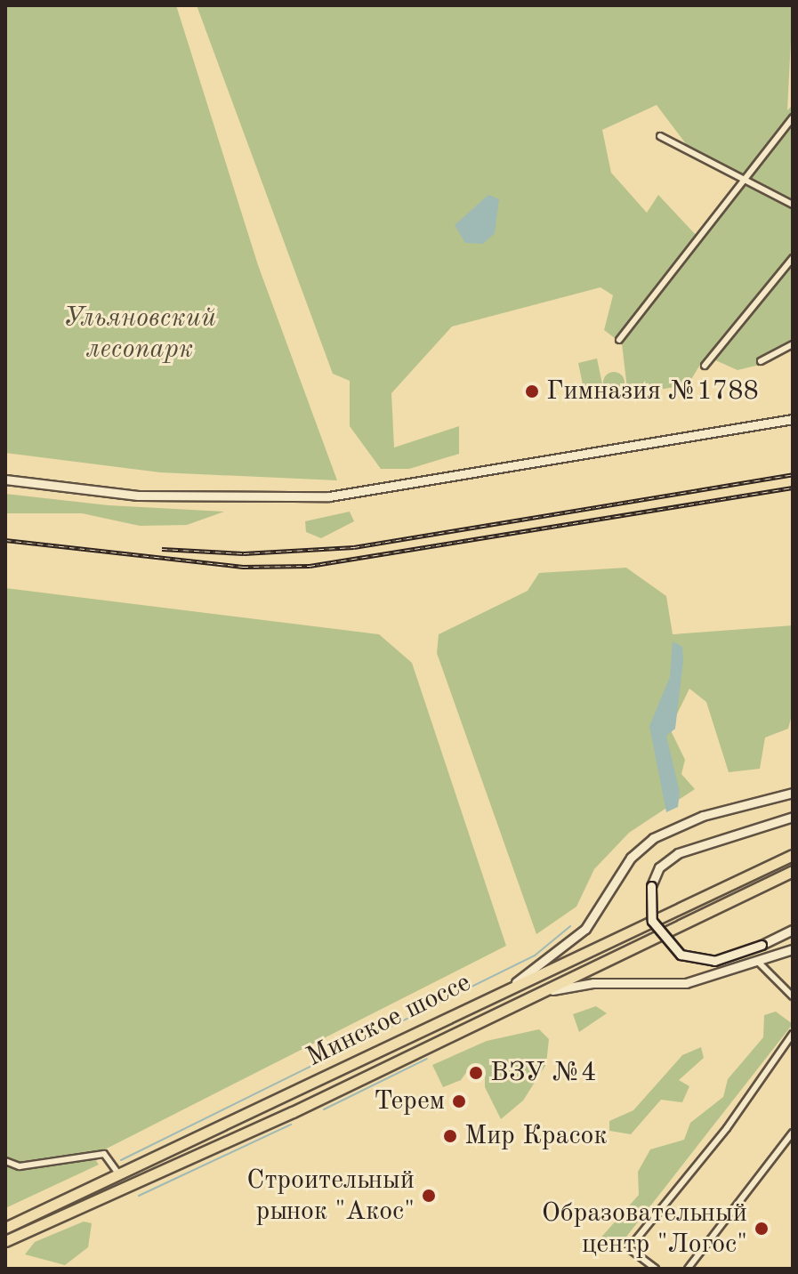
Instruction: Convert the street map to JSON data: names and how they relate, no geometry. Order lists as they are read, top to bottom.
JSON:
{
  "streets": {
    "highway": ["Минское шоссе"]
  },
  "parks": ["Ульяновский лесопарк"],
  "places": [
    "Гимназия №1788",
    "ВЗУ №4",
    "Терем",
    "Мир Красок",
    "Строительный рынок \"Акос\"",
    "Образовательный центр \"Логос\""
  ]
}
